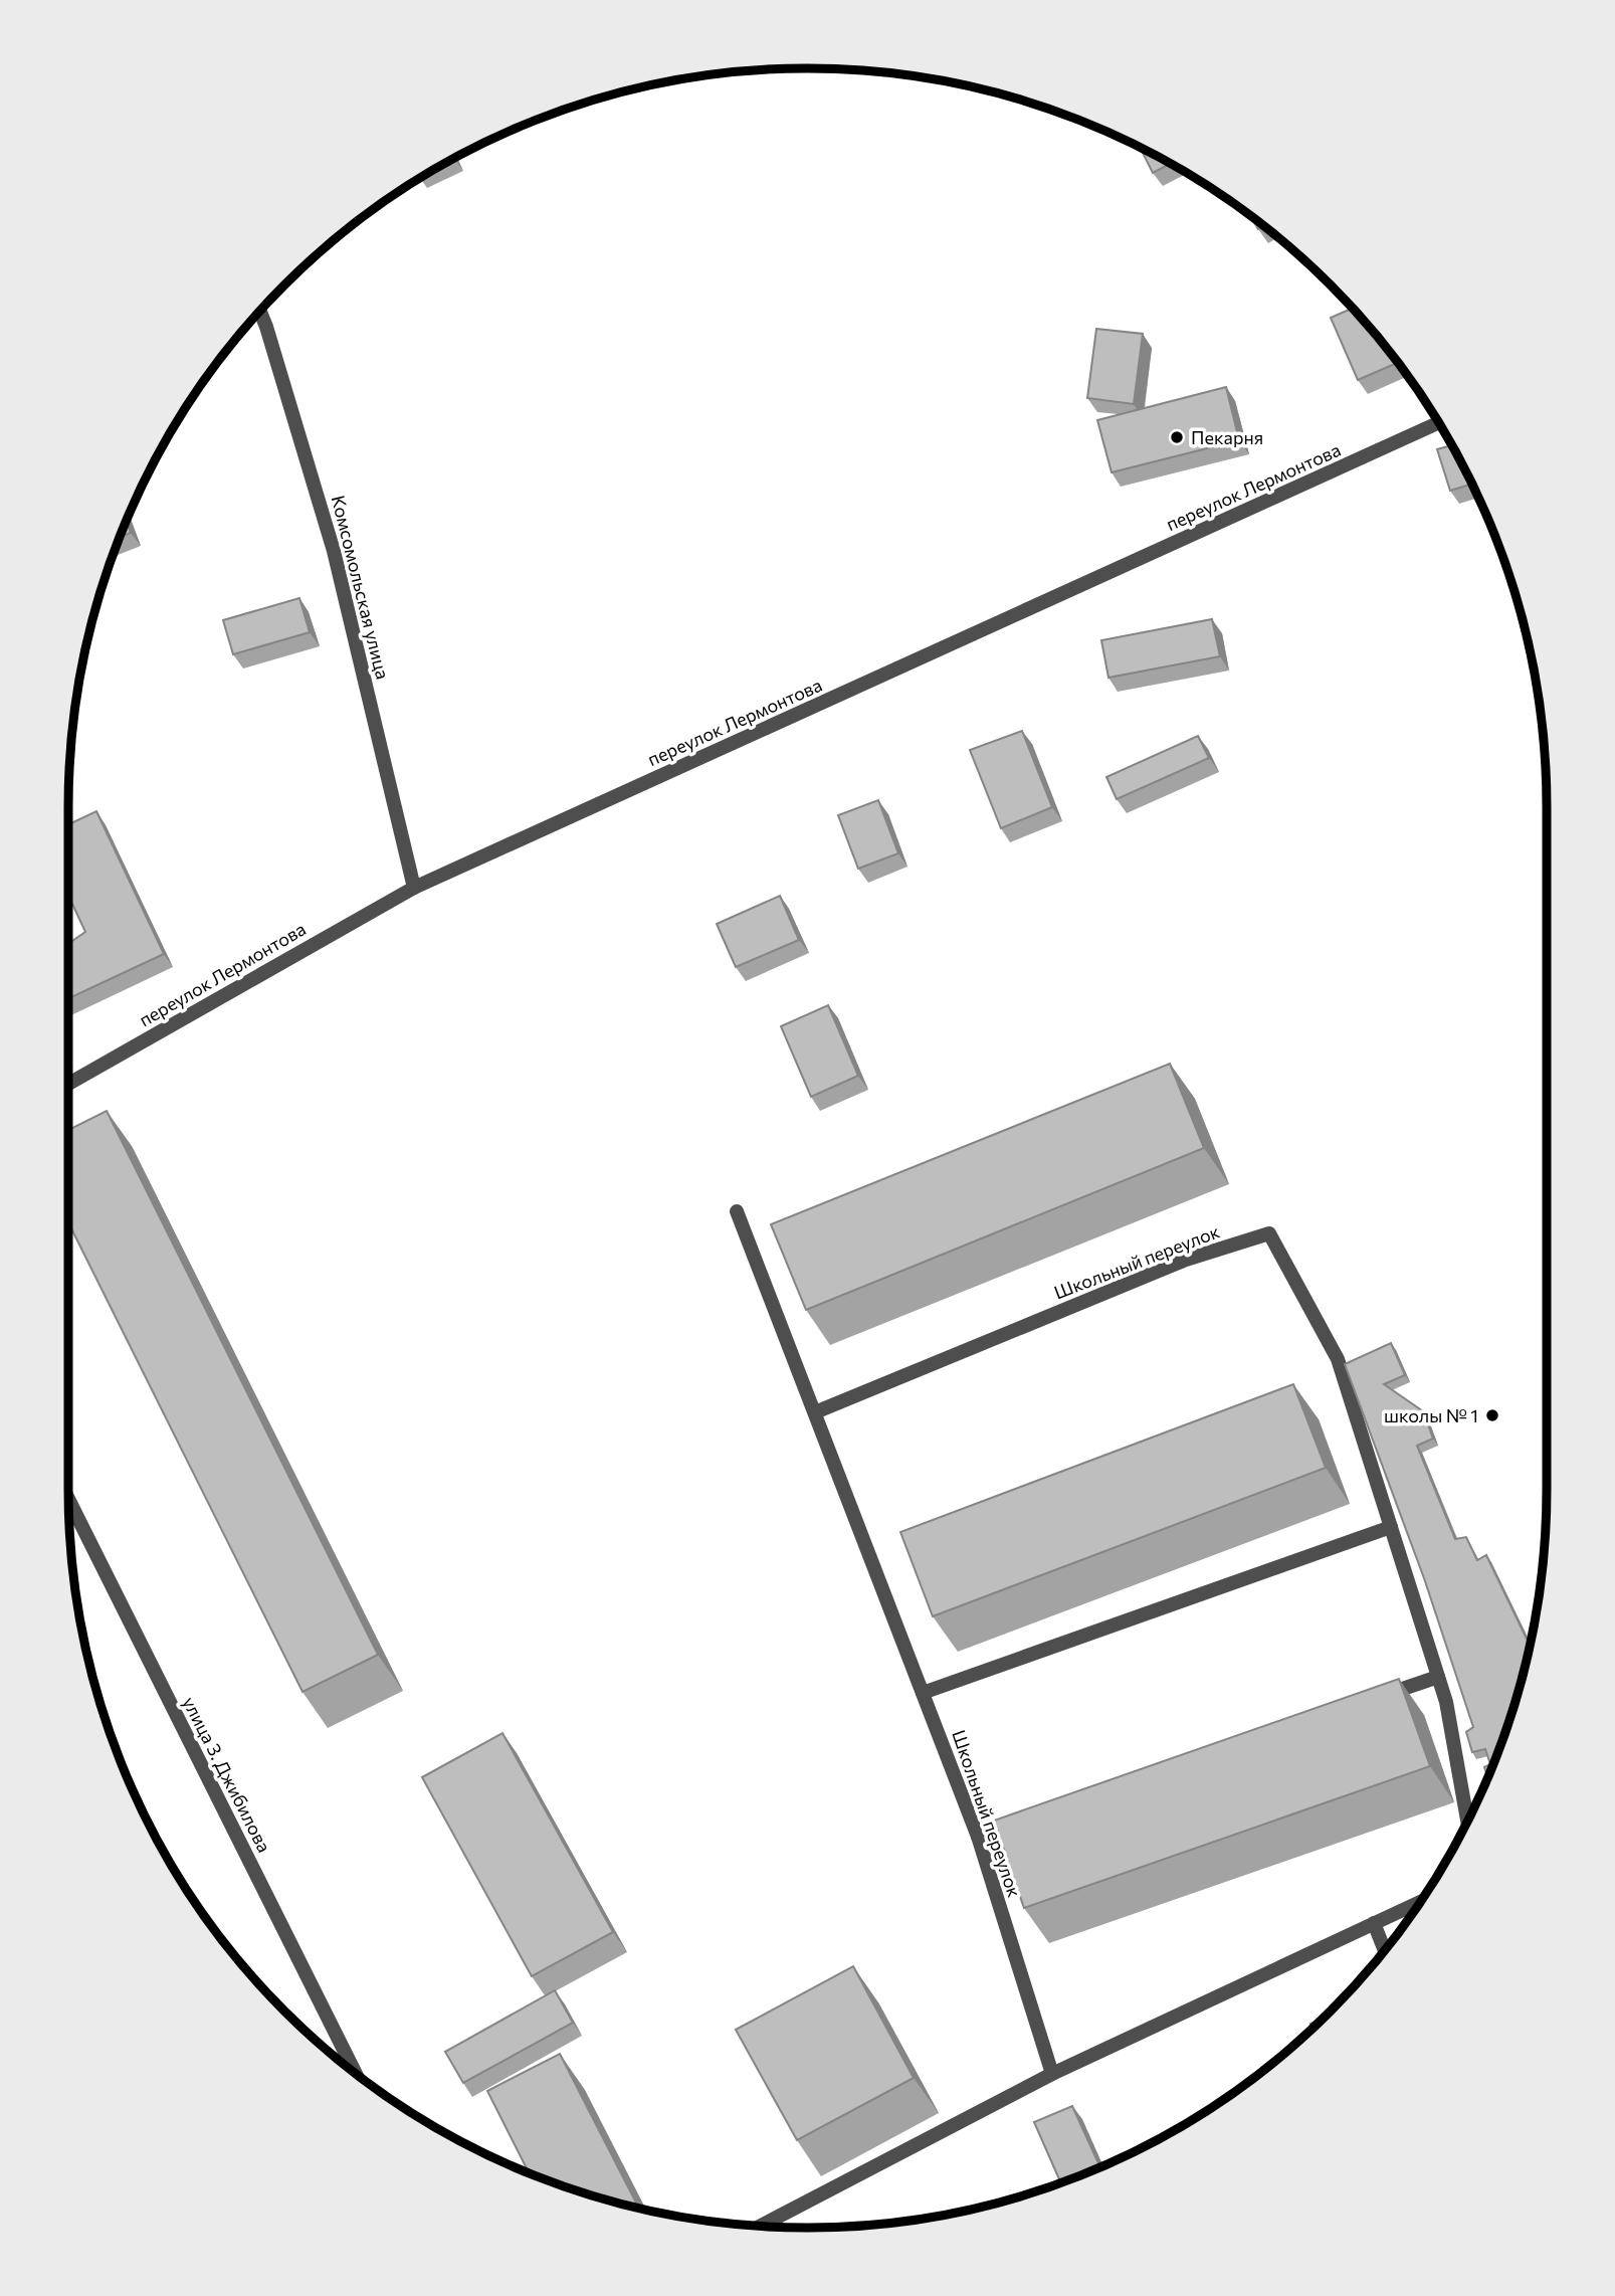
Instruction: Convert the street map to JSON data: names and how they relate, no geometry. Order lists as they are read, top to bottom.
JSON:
{
  "streets": {
    "street": [
      "переулок Лермонтова",
      "Комсомольская улица",
      "Школьный переулок",
      "улица З. Джибилова"
    ]
  },
  "crossings": [
    ["переулок Лермонтова", "Комсомольская улица"]
  ],
  "places": ["Пекарня", "школы № 1"]
}
